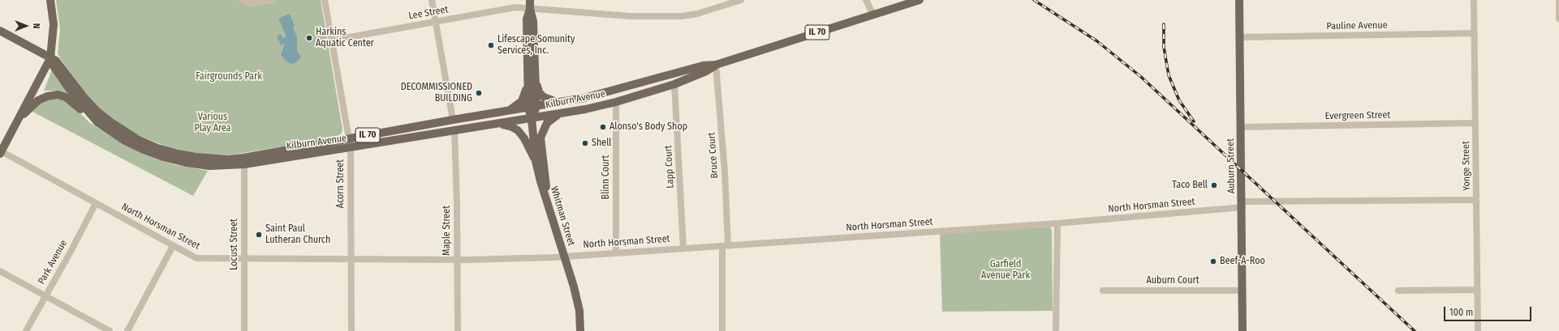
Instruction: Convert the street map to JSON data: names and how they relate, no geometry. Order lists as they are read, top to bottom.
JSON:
{
  "streets": {
    "main road": [
      "IL 70",
      "Kilburn Avenue",
      "Auburn Street",
      "Whitman Street"
    ],
    "street": [
      "Lee Street",
      "Pauline Avenue",
      "Evergreen Street",
      "Bruce Court",
      "Yonge Street",
      "Lapp Court",
      "Blinn Court",
      "Acorn Street",
      "North Horsman Street",
      "Maple Street",
      "Locust Street",
      "Park Avenue",
      "Auburn Court"
    ]
  },
  "crossings": [
    ["Lee Street", "Acorn Street"],
    ["Lee Street", "Whitman Street"],
    ["Pauline Avenue", "Auburn Street"],
    ["Pauline Avenue", "Yonge Street"],
    ["Kilburn Avenue", "Bruce Court"],
    ["Kilburn Avenue", "Lapp Court"],
    ["Kilburn Avenue", "Blinn Court"],
    ["Kilburn Avenue", "Acorn Street"],
    ["Kilburn Avenue", "Whitman Street"],
    ["Kilburn Avenue", "Maple Street"],
    ["Kilburn Avenue", "Locust Street"],
    ["Evergreen Street", "Auburn Street"],
    ["Evergreen Street", "Yonge Street"],
    ["Bruce Court", "North Horsman Street"],
    ["Auburn Street", "North Horsman Street"],
    ["Auburn Street", "Auburn Court"],
    ["Yonge Street", "North Horsman Street"],
    ["Lapp Court", "North Horsman Street"],
    ["Blinn Court", "North Horsman Street"],
    ["Acorn Street", "North Horsman Street"],
    ["North Horsman Street", "Whitman Street"],
    ["North Horsman Street", "Maple Street"],
    ["North Horsman Street", "Locust Street"],
    ["North Horsman Street", "Park Avenue"]
  ],
  "parks": ["Fairgrounds Park", "Various Play Area", "Garfield Avenue Park"],
  "places": [
    "Harkins Aquatic Center",
    "Lifescape Somunity Services, Inc.",
    "DECOMMISSIONED BUILDING",
    "Alonso's Body Shop",
    "Shell",
    "Taco Bell",
    "Saint Paul Lutheran Church",
    "Beef-A-Roo"
  ],
  "scale_bar": "100 m",
  "north": "right"
}
